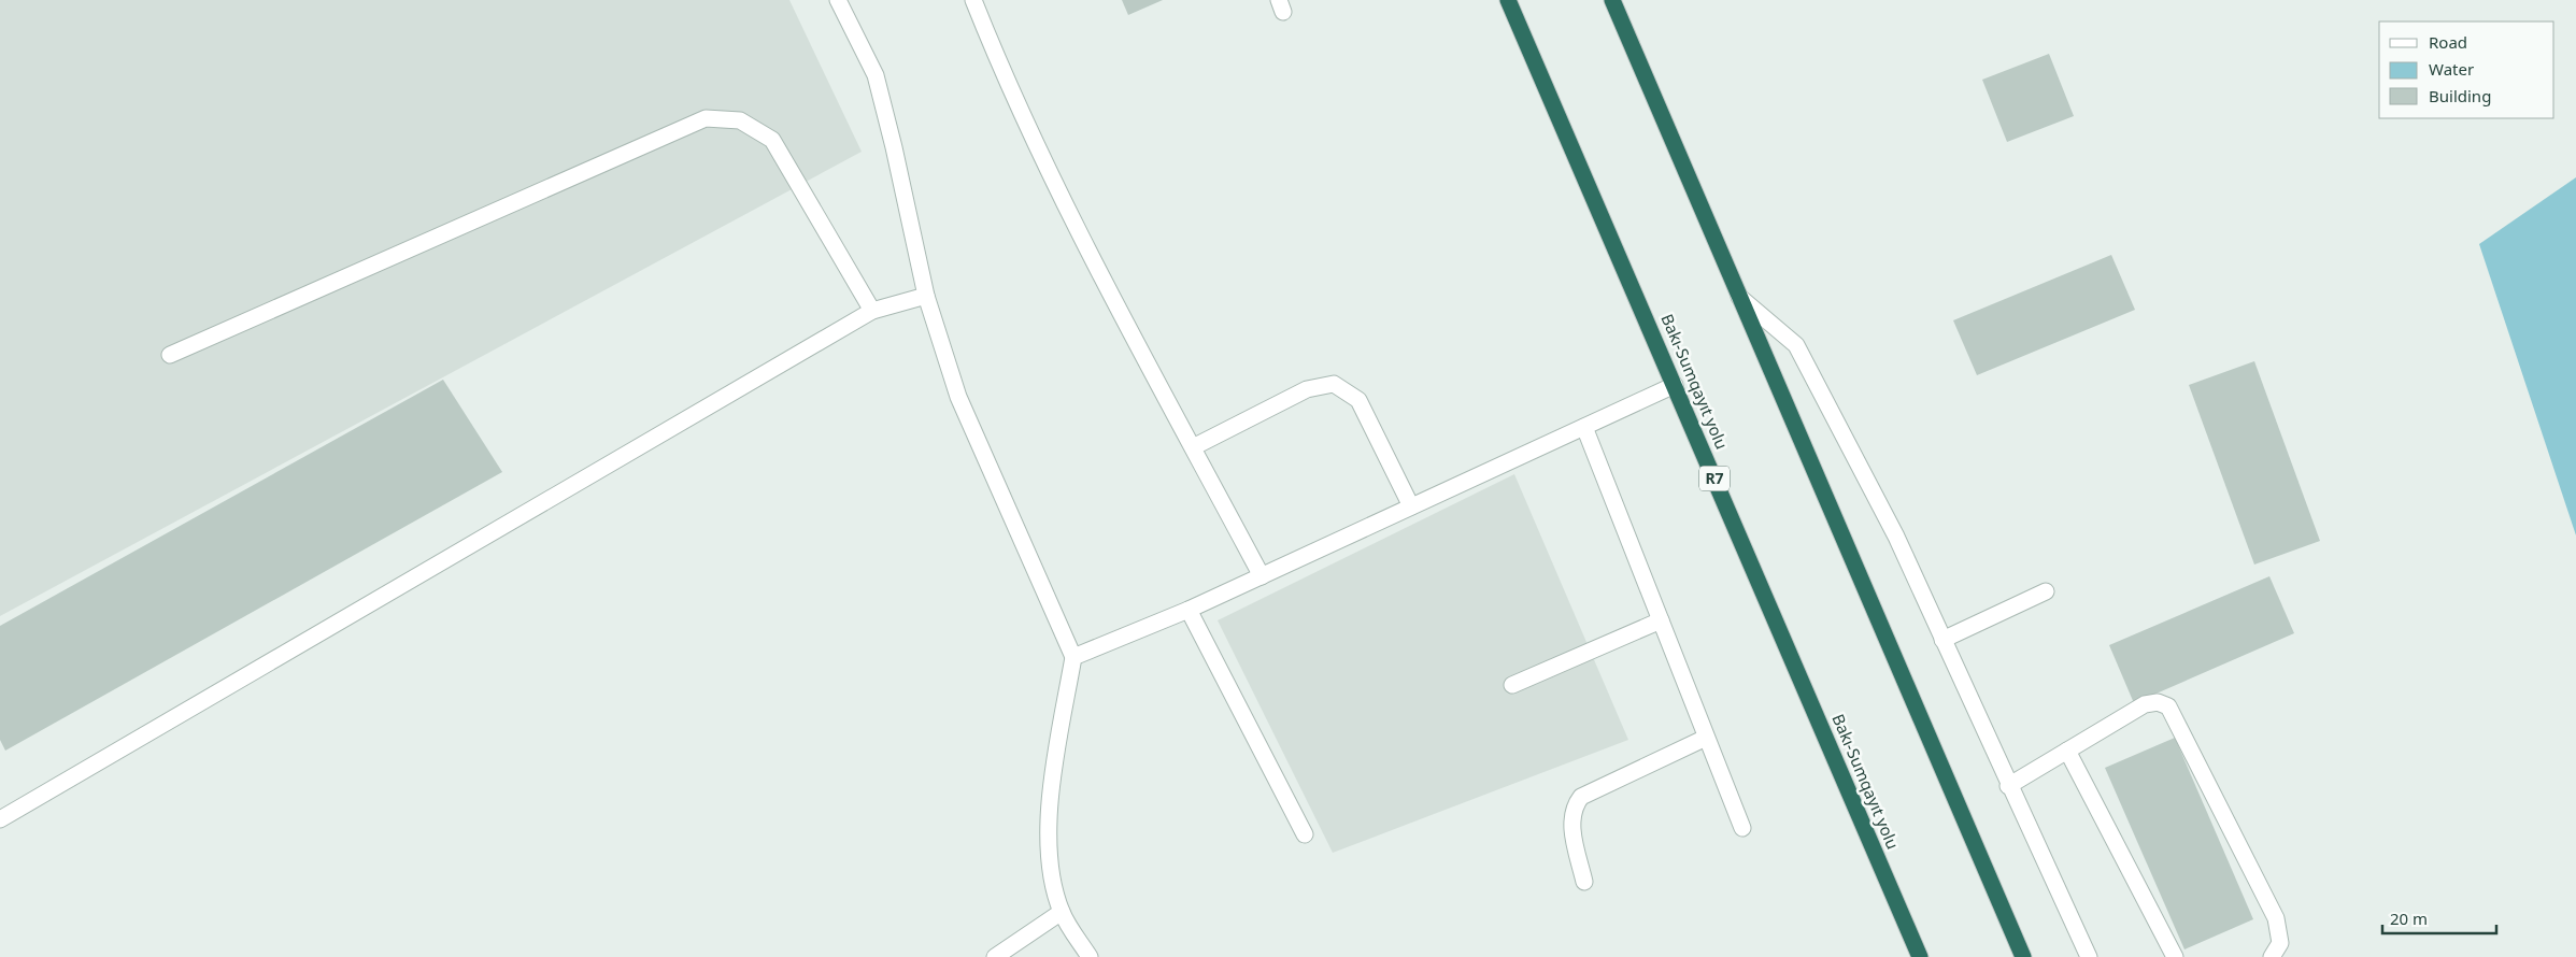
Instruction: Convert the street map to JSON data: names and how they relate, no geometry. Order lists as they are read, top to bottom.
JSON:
{
  "streets": {
    "highway": ["Bakı-Sumqayıt yolu", "R7"]
  },
  "legend": ["Road", "Water", "Building"],
  "scale_bar": "20 m"
}
